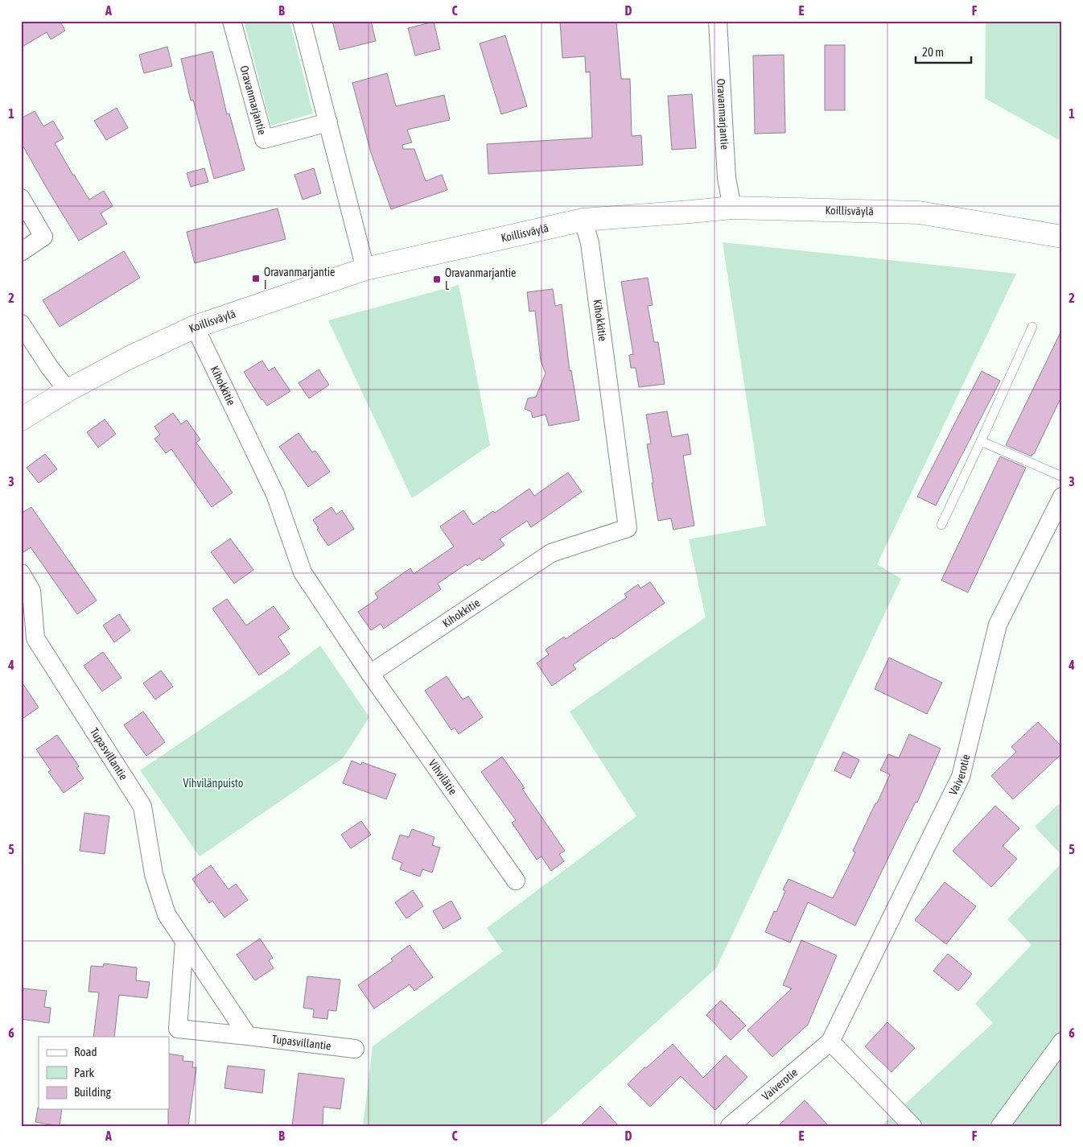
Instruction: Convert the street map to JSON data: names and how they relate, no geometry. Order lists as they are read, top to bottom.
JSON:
{
  "streets": {
    "street": [
      "Oravanmarjantie",
      "Koillisväylä",
      "Kihokkitie",
      "Tupasvillantie",
      "Vaiverotie",
      "Vihvilätie"
    ]
  },
  "crossings": [
    ["Oravanmarjantie", "Koillisväylä"],
    ["Koillisväylä", "Kihokkitie"],
    ["Kihokkitie", "Vihvilätie"]
  ],
  "parks": ["Vihvilänpuisto"],
  "places": {
    "transit": ["Oravanmarjantie I", "Oravanmarjantie L"]
  },
  "legend": ["Road", "Park", "Building"],
  "scale_bar": "20 m",
  "grid": {
    "columns": [
      "A",
      "B",
      "C",
      "D",
      "E",
      "F"
    ],
    "rows": [
      "1",
      "2",
      "3",
      "4",
      "5",
      "6"
    ]
  }
}
